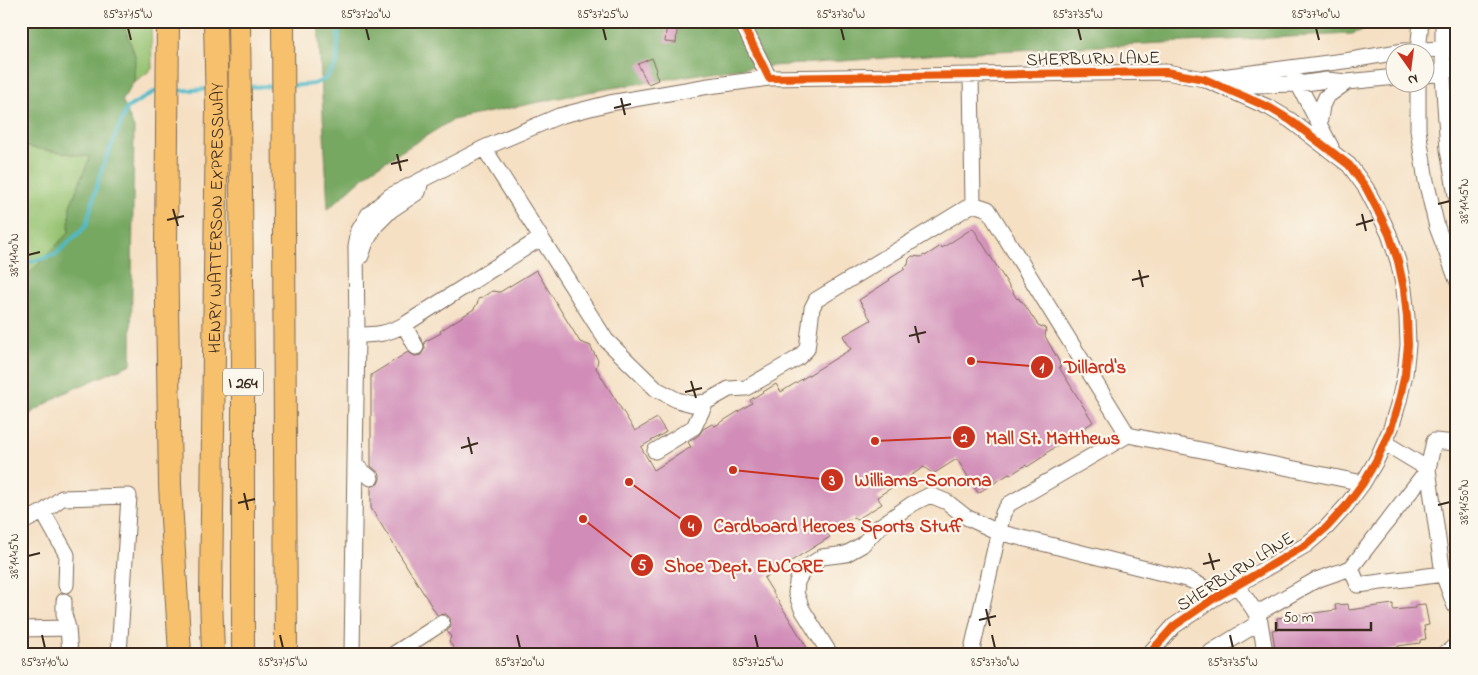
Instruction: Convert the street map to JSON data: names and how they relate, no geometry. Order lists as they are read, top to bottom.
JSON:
{
  "streets": {
    "highway": ["HENRY WATTERSON EXPRESSWAY", "I 264"],
    "street": ["SHERBURN LANE"]
  },
  "places": [
    "Dillard's",
    "Mall St. Matthews",
    "Williams-Sonoma",
    "Cardboard Heroes Sports Stuff",
    "Shoe Dept. ENCORE"
  ],
  "scale_bar": "50 m",
  "north": "bottom",
  "coordinates": [
    "85°37'15\"W",
    "85°37'20\"W",
    "85°37'25\"W",
    "85°37'30\"W",
    "85°37'35\"W",
    "85°37'40\"W",
    "38°14'45\"N",
    "38°14'40\"N",
    "38°14'50\"N",
    "85°37'10\"W"
  ]
}
